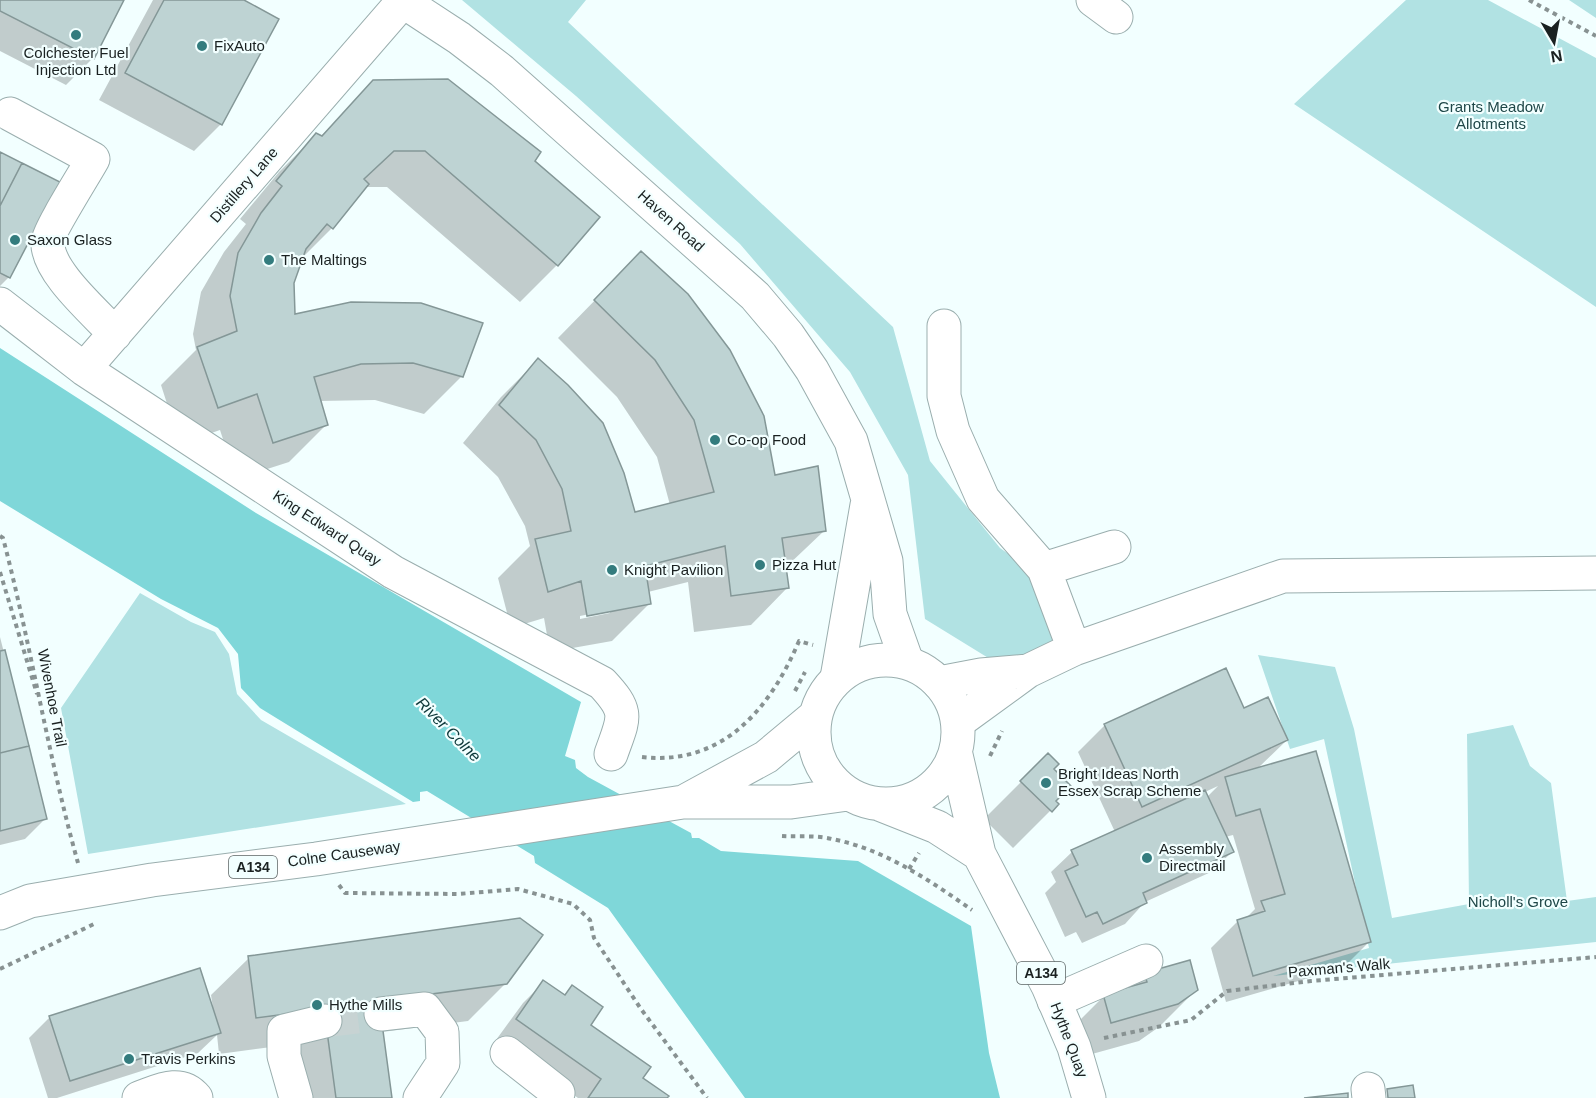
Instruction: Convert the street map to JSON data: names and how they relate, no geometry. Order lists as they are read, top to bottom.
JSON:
{
  "streets": {
    "street": [
      "Distillery Lane",
      "Haven Road",
      "King Edward Quay",
      "Colne Causeway",
      "A134",
      "Hythe Quay"
    ],
    "path": ["Wivenhoe Trail", "Paxman's Walk"]
  },
  "crossings": [
    ["Distillery Lane", "Haven Road"],
    ["Distillery Lane", "King Edward Quay"],
    ["Haven Road", "Colne Causeway"],
    ["Haven Road", "A134"],
    ["Haven Road", "Hythe Quay"],
    ["Colne Causeway", "A134"],
    ["Colne Causeway", "Hythe Quay"],
    ["A134", "Hythe Quay"]
  ],
  "water": ["River Colne"],
  "parks": ["Grants Meadow Allotments", "Nicholl's Grove"],
  "places": [
    "Colchester Fuel Injection Ltd",
    "FixAuto",
    "Saxon Glass",
    "The Maltings",
    "Co-op Food",
    "Pizza Hut",
    "Knight Pavilion",
    "Bright Ideas North Essex Scrap Scheme",
    "Assembly Directmail",
    "Hythe Mills",
    "Travis Perkins"
  ],
  "north": "bottom"
}
